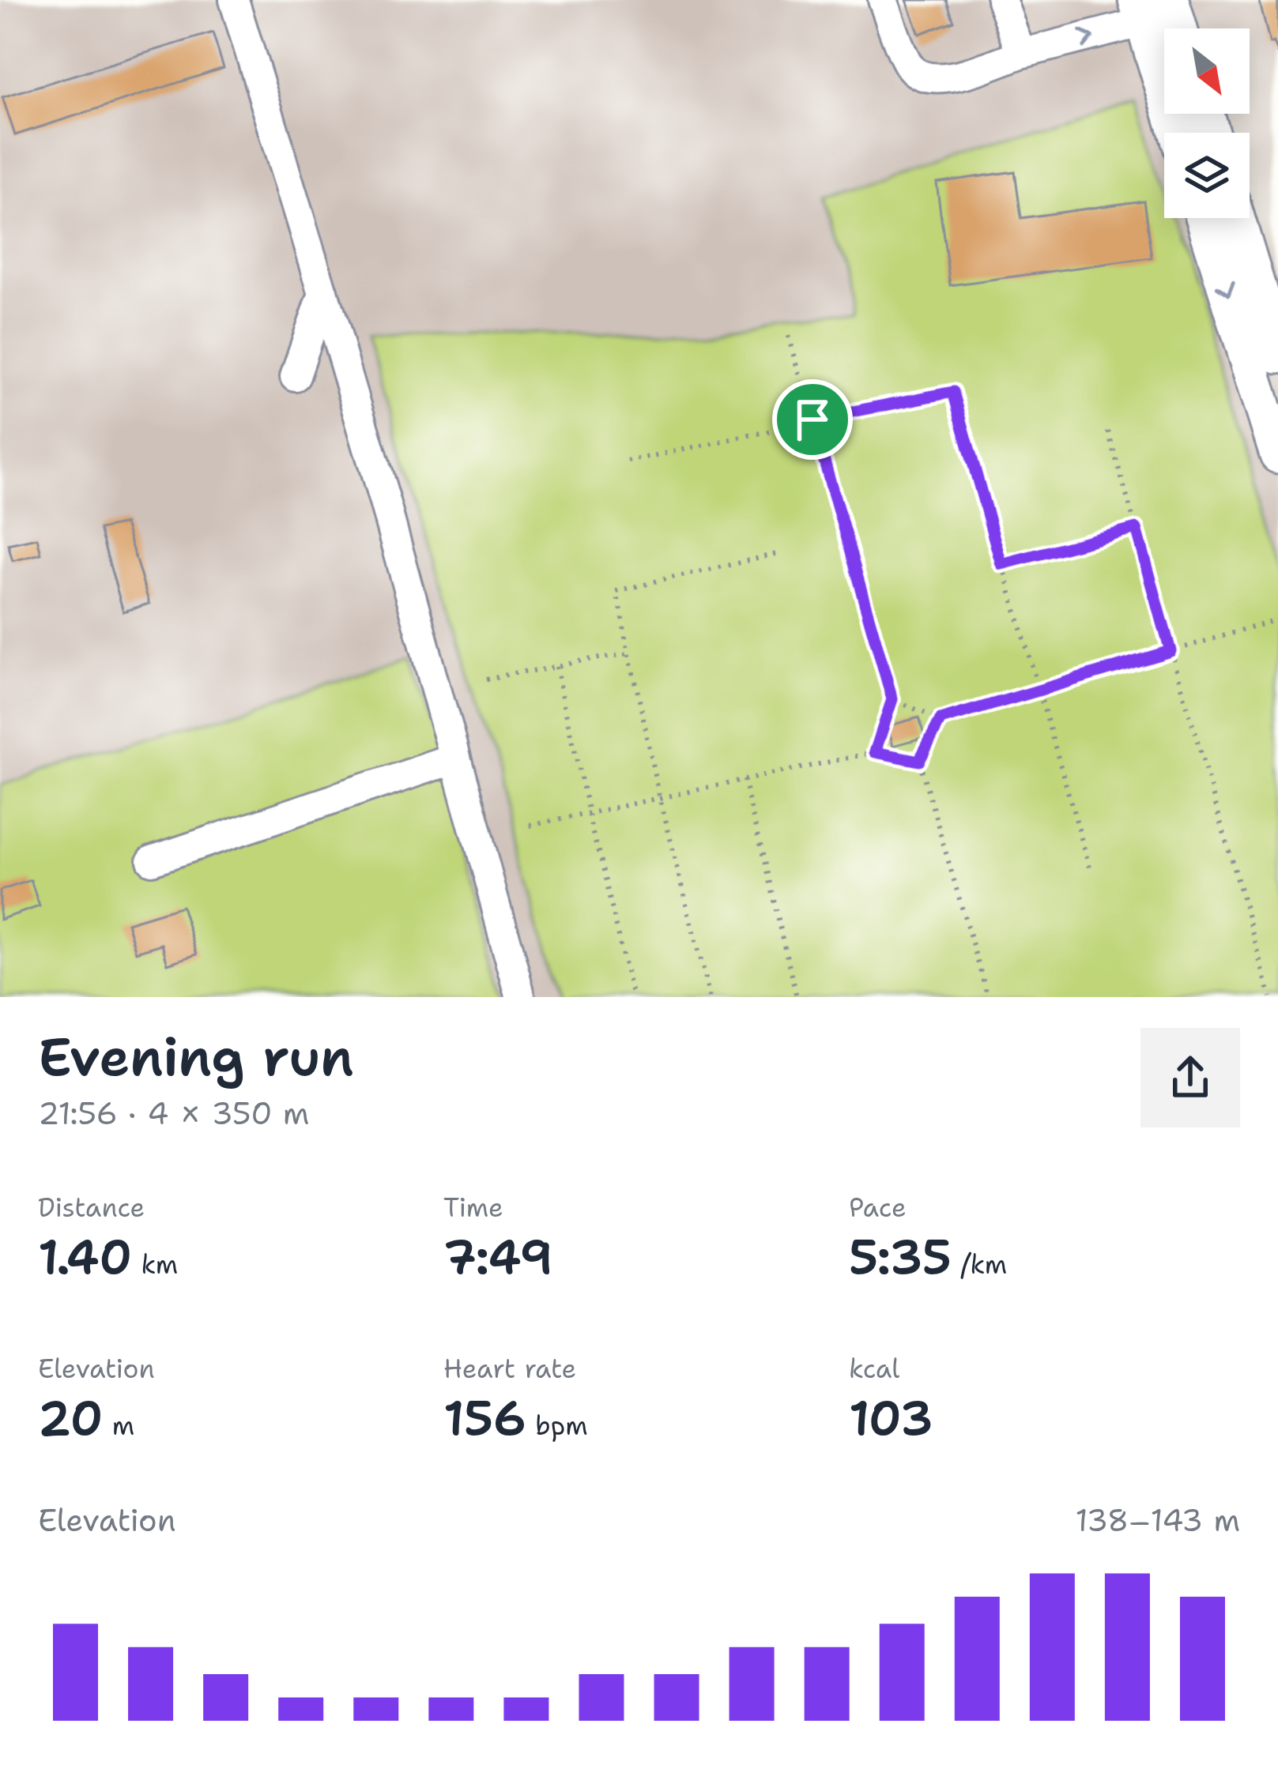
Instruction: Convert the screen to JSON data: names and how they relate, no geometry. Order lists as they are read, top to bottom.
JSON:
{
  "north": "bottom right",
  "page": {
    "heading": ["Evening run", "21:56 · 4 × 350 m"],
    "stats": [
      ["Distance", "1.40 km"],
      ["Time", "7:49"],
      ["Pace", "5:35 /km"],
      ["Elevation", "20 m"],
      ["Heart rate", "156 bpm"],
      ["kcal", "103"]
    ],
    "chart": ["Elevation", "138–143 m"]
  }
}
